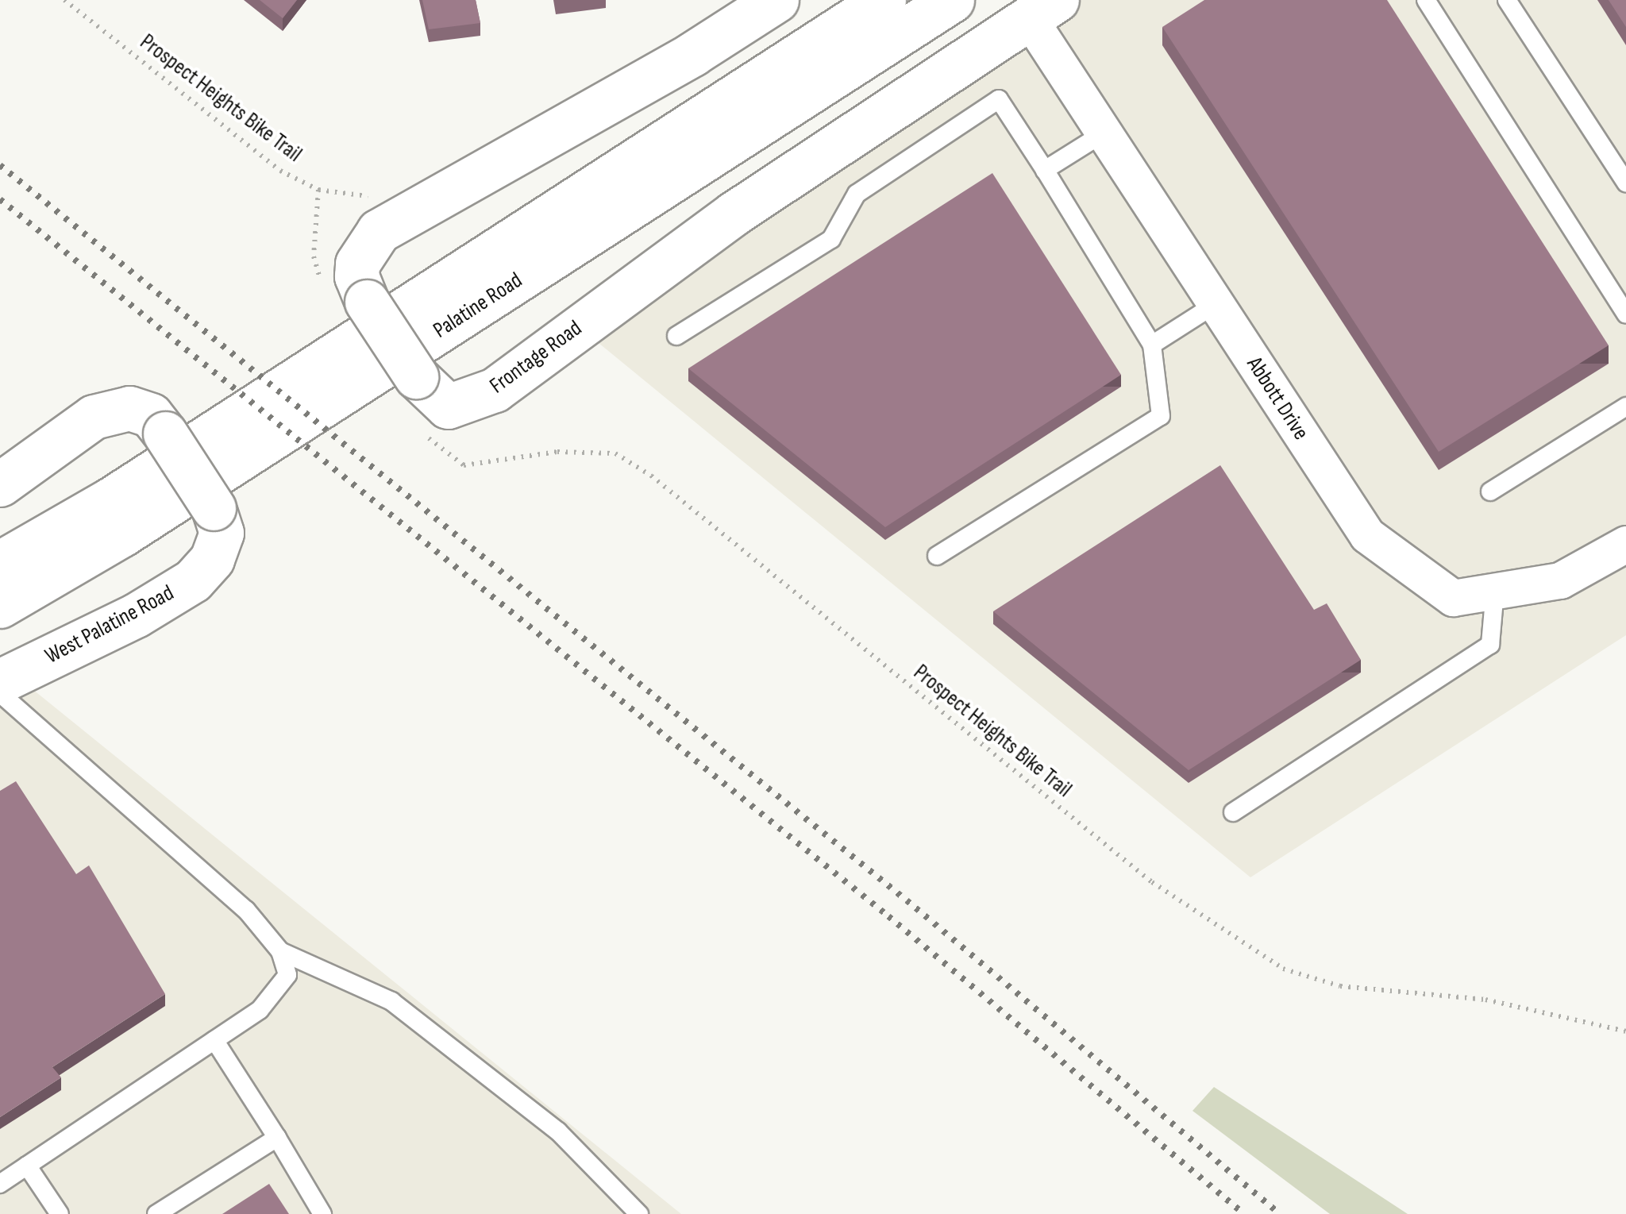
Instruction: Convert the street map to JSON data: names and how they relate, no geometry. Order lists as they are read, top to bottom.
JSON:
{
  "streets": {
    "main road": ["Palatine Road", "Frontage Road", "West Palatine Road"],
    "street": ["Abbott Drive"],
    "path": ["Prospect Heights Bike Trail"]
  },
  "crossings": [
    ["Frontage Road", "Abbott Drive"]
  ]
}
